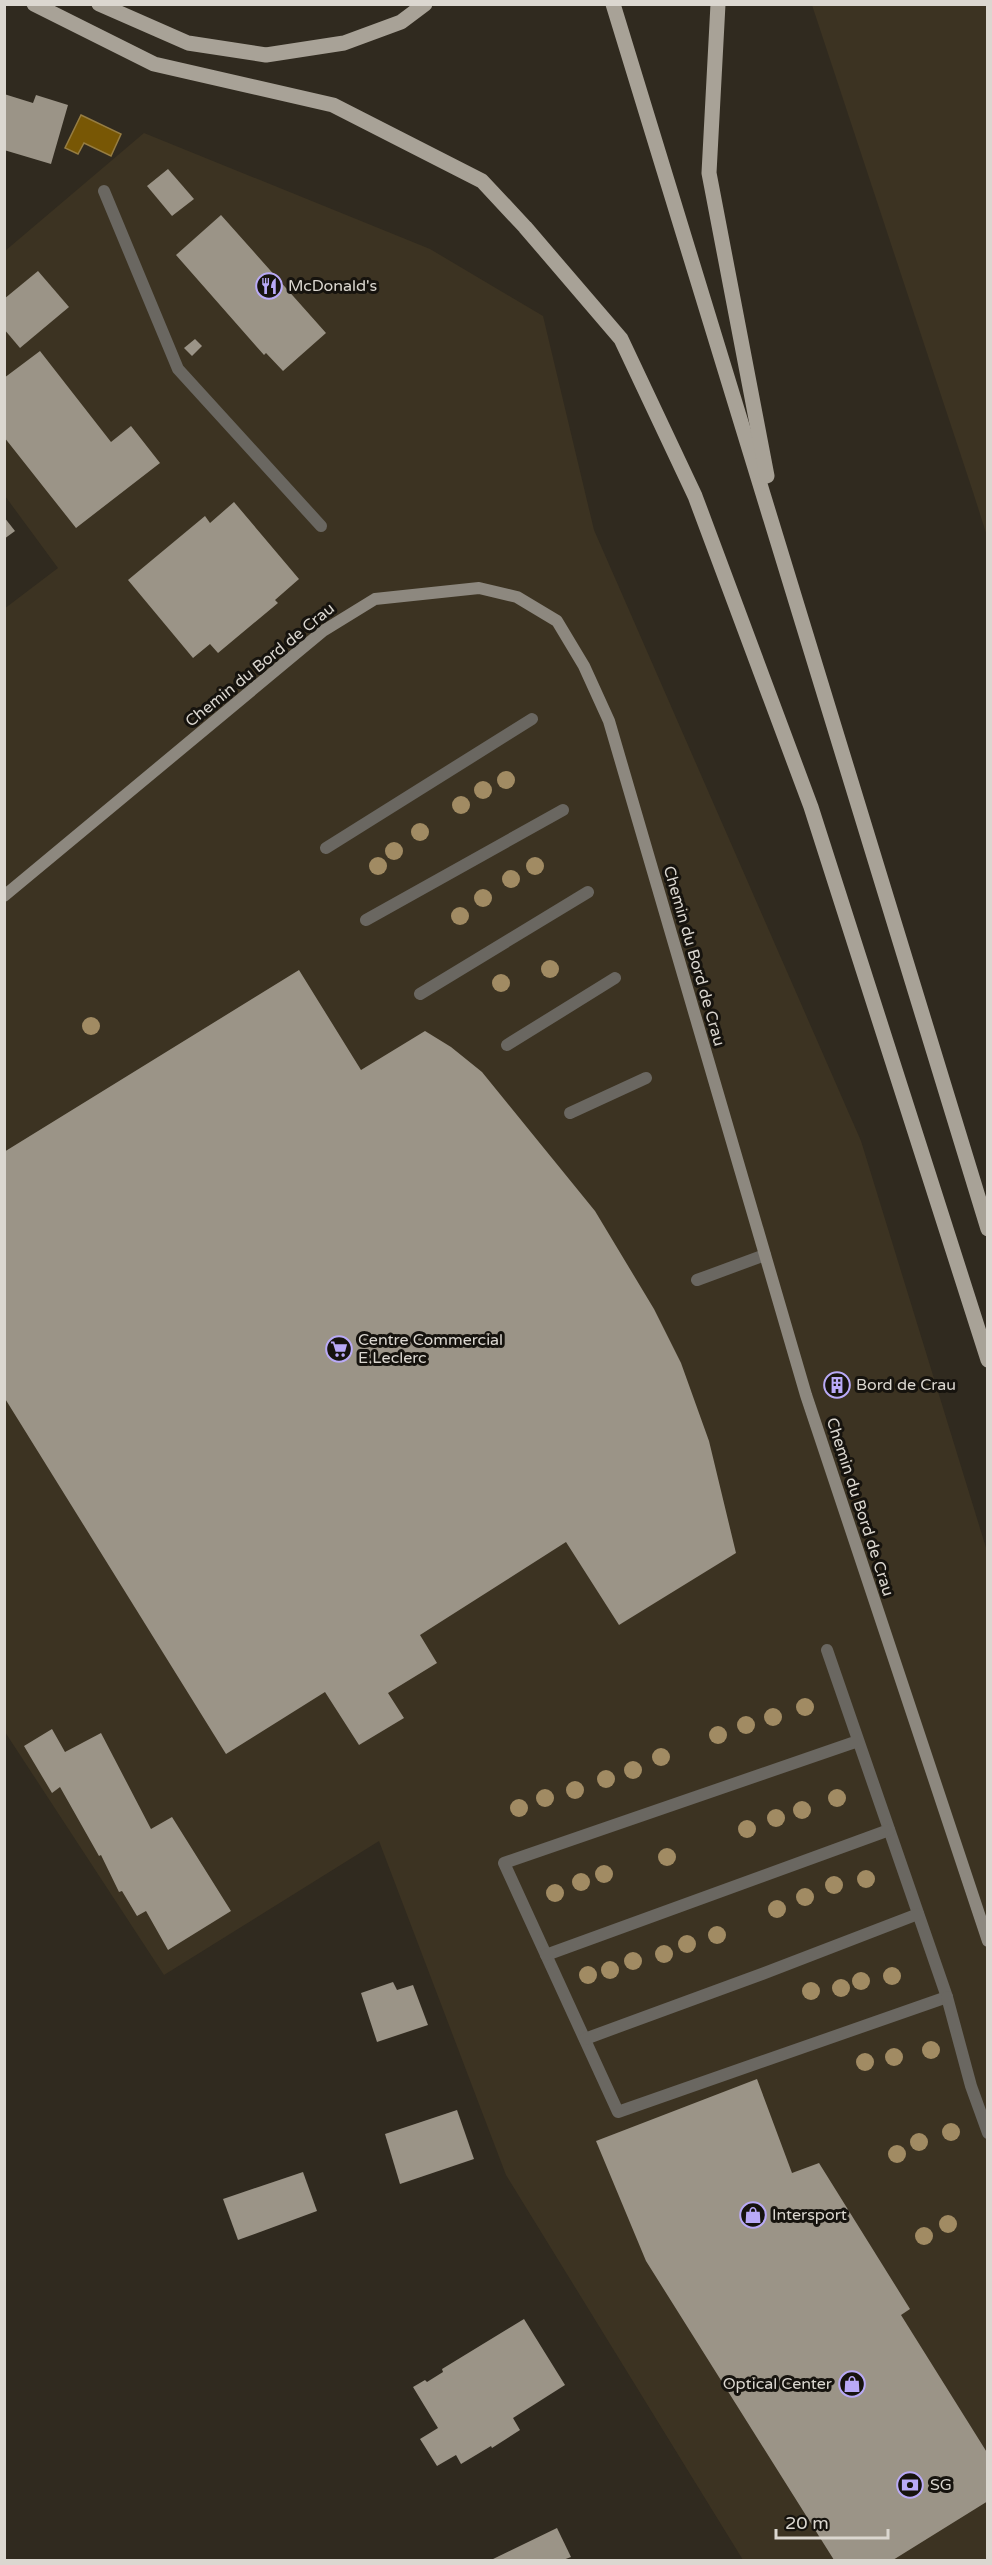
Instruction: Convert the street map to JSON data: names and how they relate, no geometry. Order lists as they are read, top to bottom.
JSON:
{
  "streets": {
    "street": ["Chemin du Bord de Crau"]
  },
  "places": {
    "restaurant": ["McDonald's"],
    "supermarket": ["Centre Commercial E.Leclerc"],
    "building": ["Bord de Crau"],
    "shop": ["Intersport", "Optical Center"],
    "bank": ["SG"]
  },
  "scale_bar": "20 m"
}
